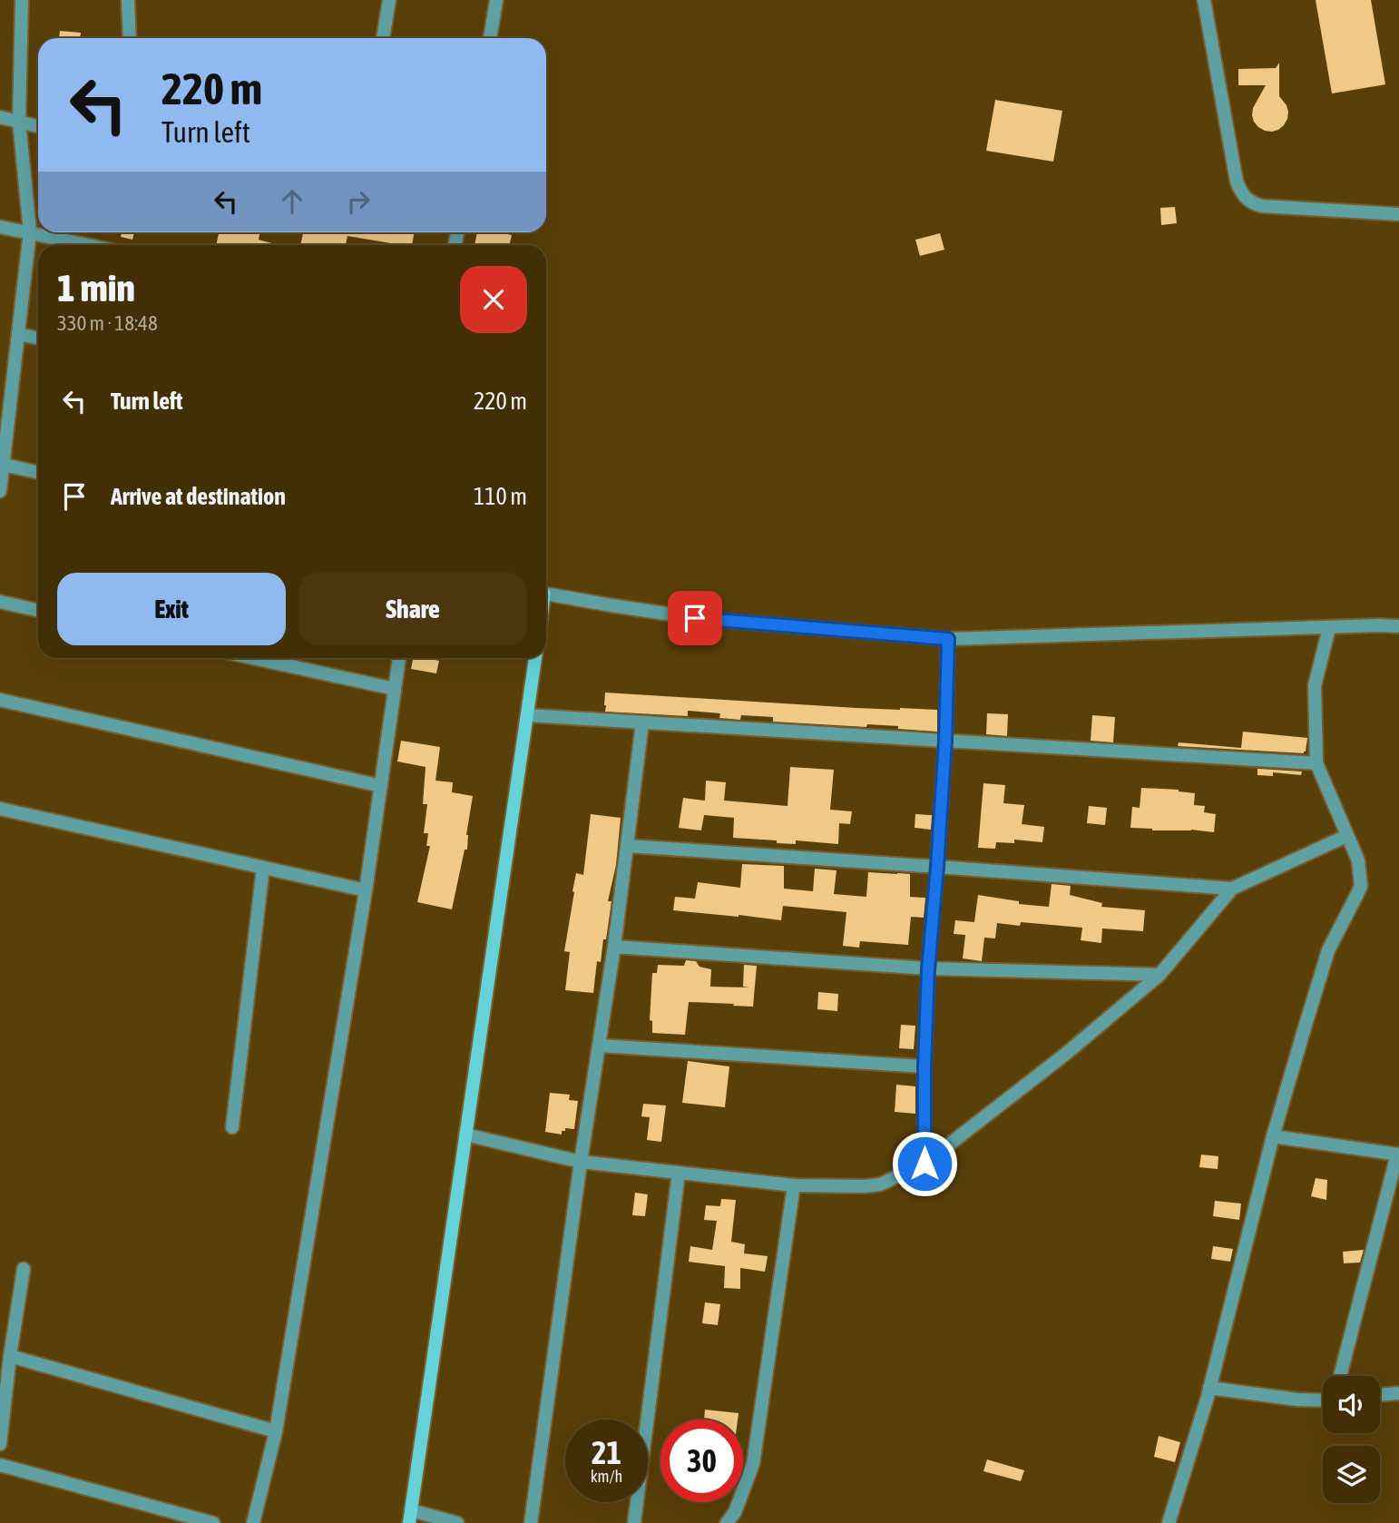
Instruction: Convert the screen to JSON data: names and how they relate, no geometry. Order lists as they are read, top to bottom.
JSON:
{
  "page": {
    "turn": ["220 m", "Turn left"],
    "heading": ["1 min", "330 m · 18:48"],
    "list": [
      {
        "name": "Turn left",
        "value": "220 m"
      },
      {
        "name": "Arrive at destination",
        "value": "110 m"
      }
    ],
    "buttons": ["Exit", "Share"],
    "speed": "21 km/h",
    "limit": "30"
  }
}
